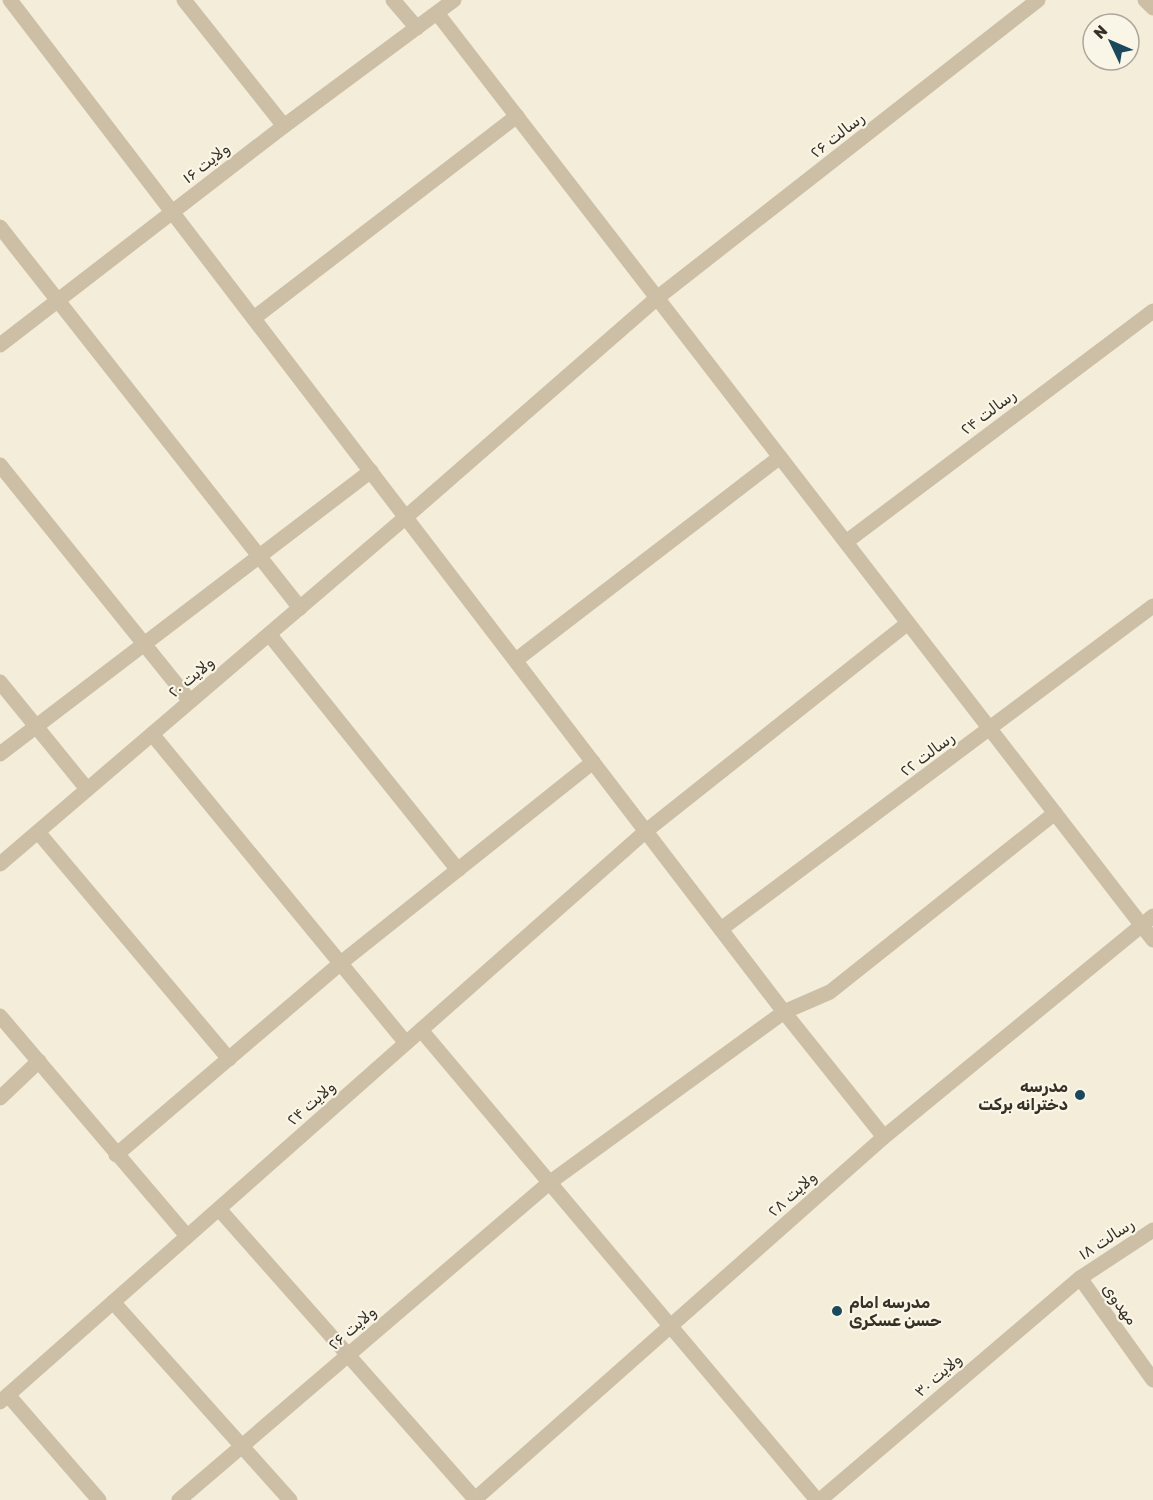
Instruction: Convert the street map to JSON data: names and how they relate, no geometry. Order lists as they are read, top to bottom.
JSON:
{
  "streets": {
    "street": [
      "رسالت ۲۶",
      "ولایت ۱۶",
      "رسالت ۲۴",
      "ولایت ۲۰",
      "رسالت ۲۲",
      "ولایت ۲۴",
      "ولایت ۲۸",
      "رسالت ۱۸",
      "مهدوی",
      "ولایت ۲۶",
      "ولایت ۳۰"
    ]
  },
  "crossings": [
    ["رسالت ۲۶", "ولایت ۲۰"],
    ["رسالت ۱۸", "مهدوی"],
    ["رسالت ۱۸", "ولایت ۳۰"],
    ["مهدوی", "ولایت ۳۰"]
  ],
  "places": ["مدرسه دخترانه برکت", "مدرسه امام حسن عسکری"],
  "north": "top left"
}
